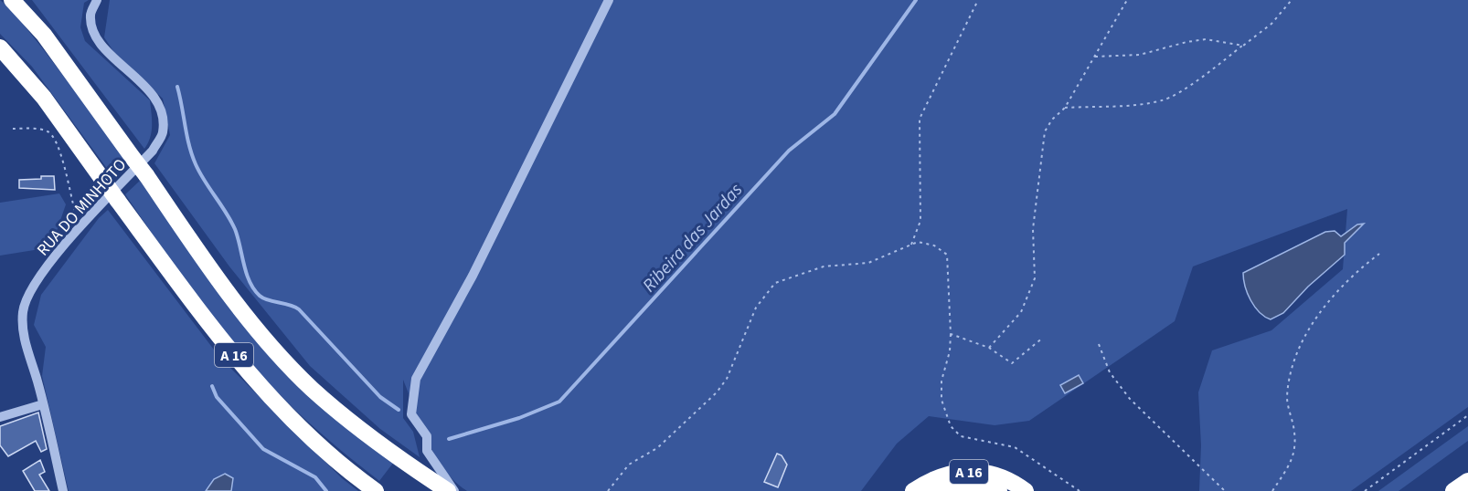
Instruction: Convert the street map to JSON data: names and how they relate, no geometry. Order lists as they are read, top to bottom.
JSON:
{
  "streets": {
    "highway": ["A 16"],
    "street": ["RUA DO MINHOTO"]
  },
  "water": ["Ribeira das Jardas"]
}
